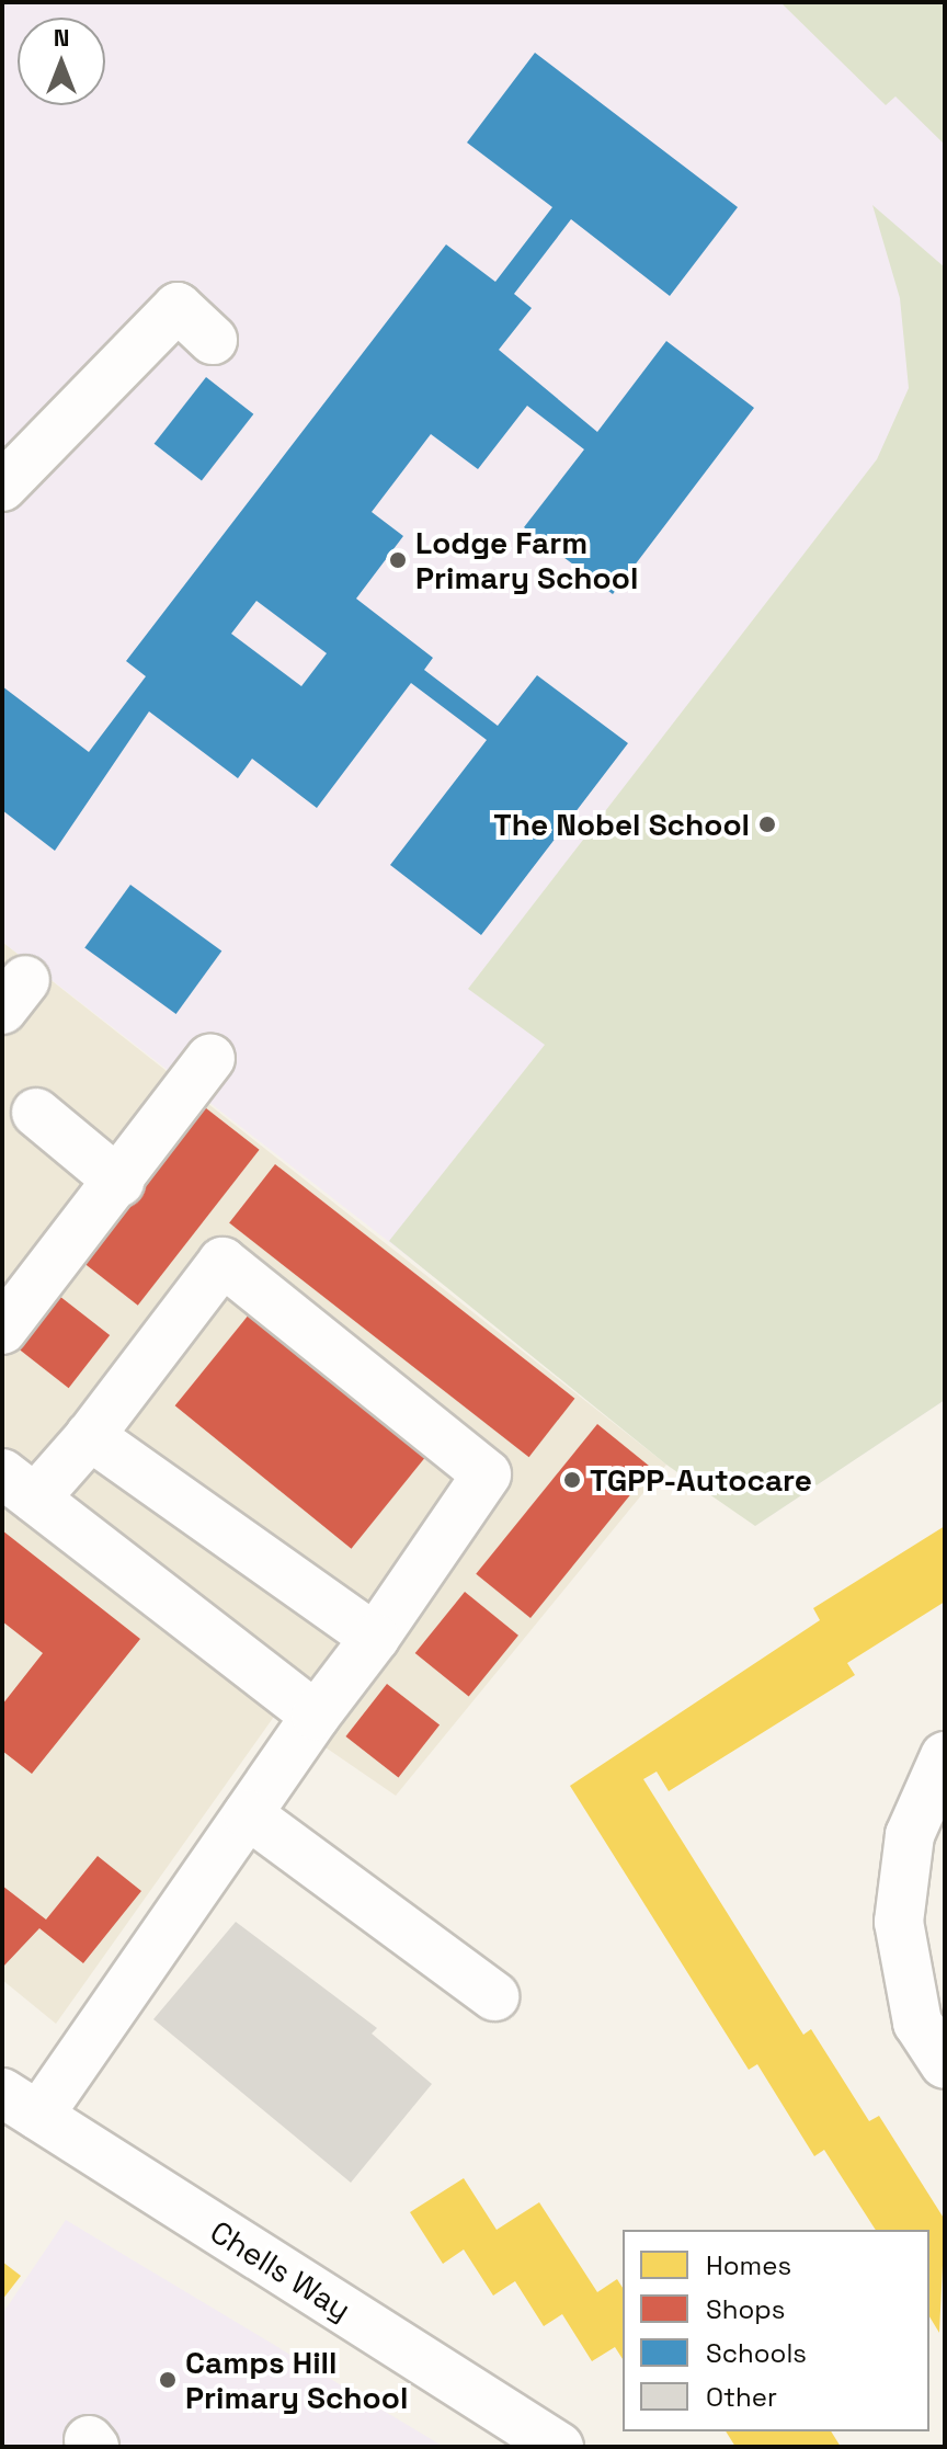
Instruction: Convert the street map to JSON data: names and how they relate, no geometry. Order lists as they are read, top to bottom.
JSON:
{
  "streets": {
    "street": ["Chells Way"]
  },
  "places": [
    "Lodge Farm Primary School",
    "The Nobel School",
    "TGPP-Autocare",
    "Camps Hill Primary School"
  ],
  "legend": [
    "Homes",
    "Shops",
    "Schools",
    "Other"
  ],
  "north": "top"
}
